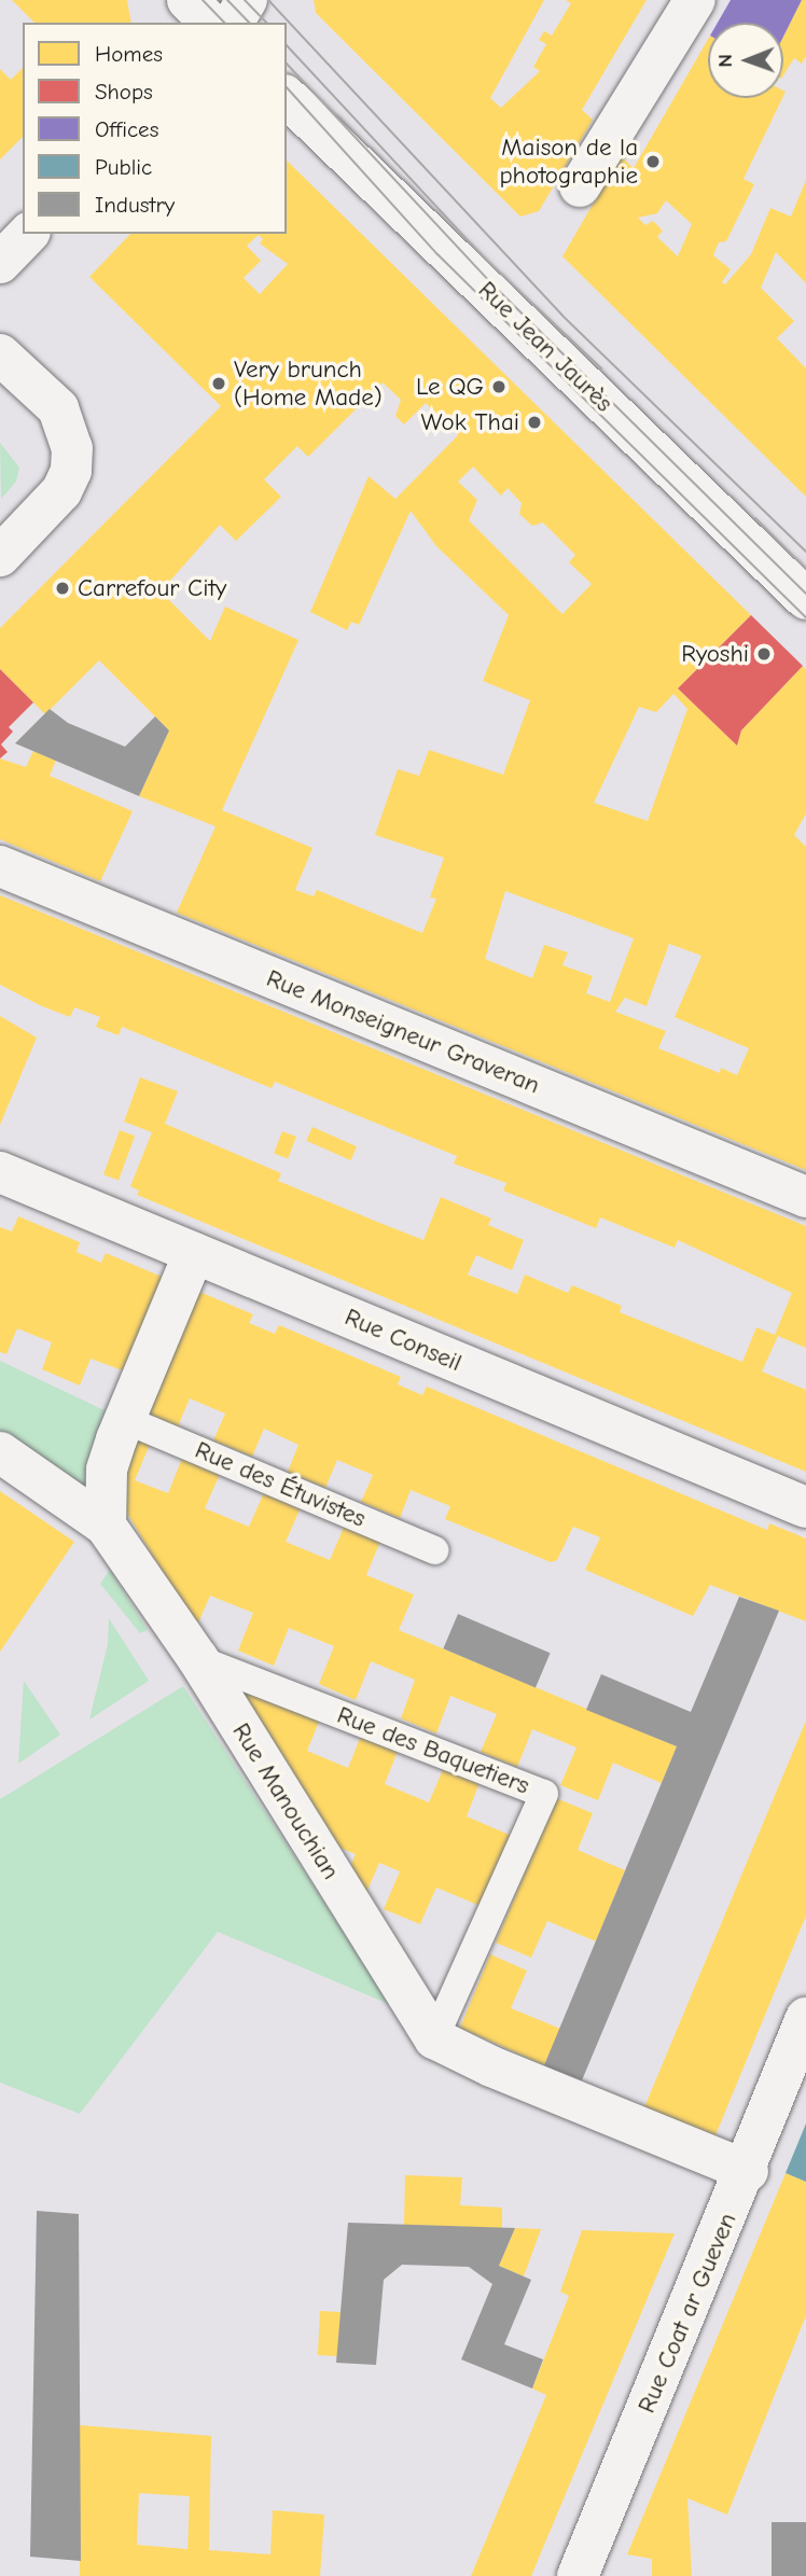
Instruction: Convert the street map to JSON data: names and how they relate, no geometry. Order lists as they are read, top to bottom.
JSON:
{
  "streets": {
    "street": [
      "Rue Jean Jaurès",
      "Rue Monseigneur Graveran",
      "Rue Conseil",
      "Rue Manouchian",
      "Rue Coat ar Gueven"
    ],
    "lane": ["Rue des Étuvistes", "Rue des Baquetiers"]
  },
  "crossings": [
    ["Rue des Baquetiers", "Rue Manouchian"]
  ],
  "places": [
    "Maison de la photographie",
    "Very brunch (Home Made)",
    "Le QG",
    "Wok Thai",
    "Carrefour City",
    "Ryoshi"
  ],
  "legend": [
    "Homes",
    "Shops",
    "Offices",
    "Public",
    "Industry"
  ],
  "north": "left"
}
